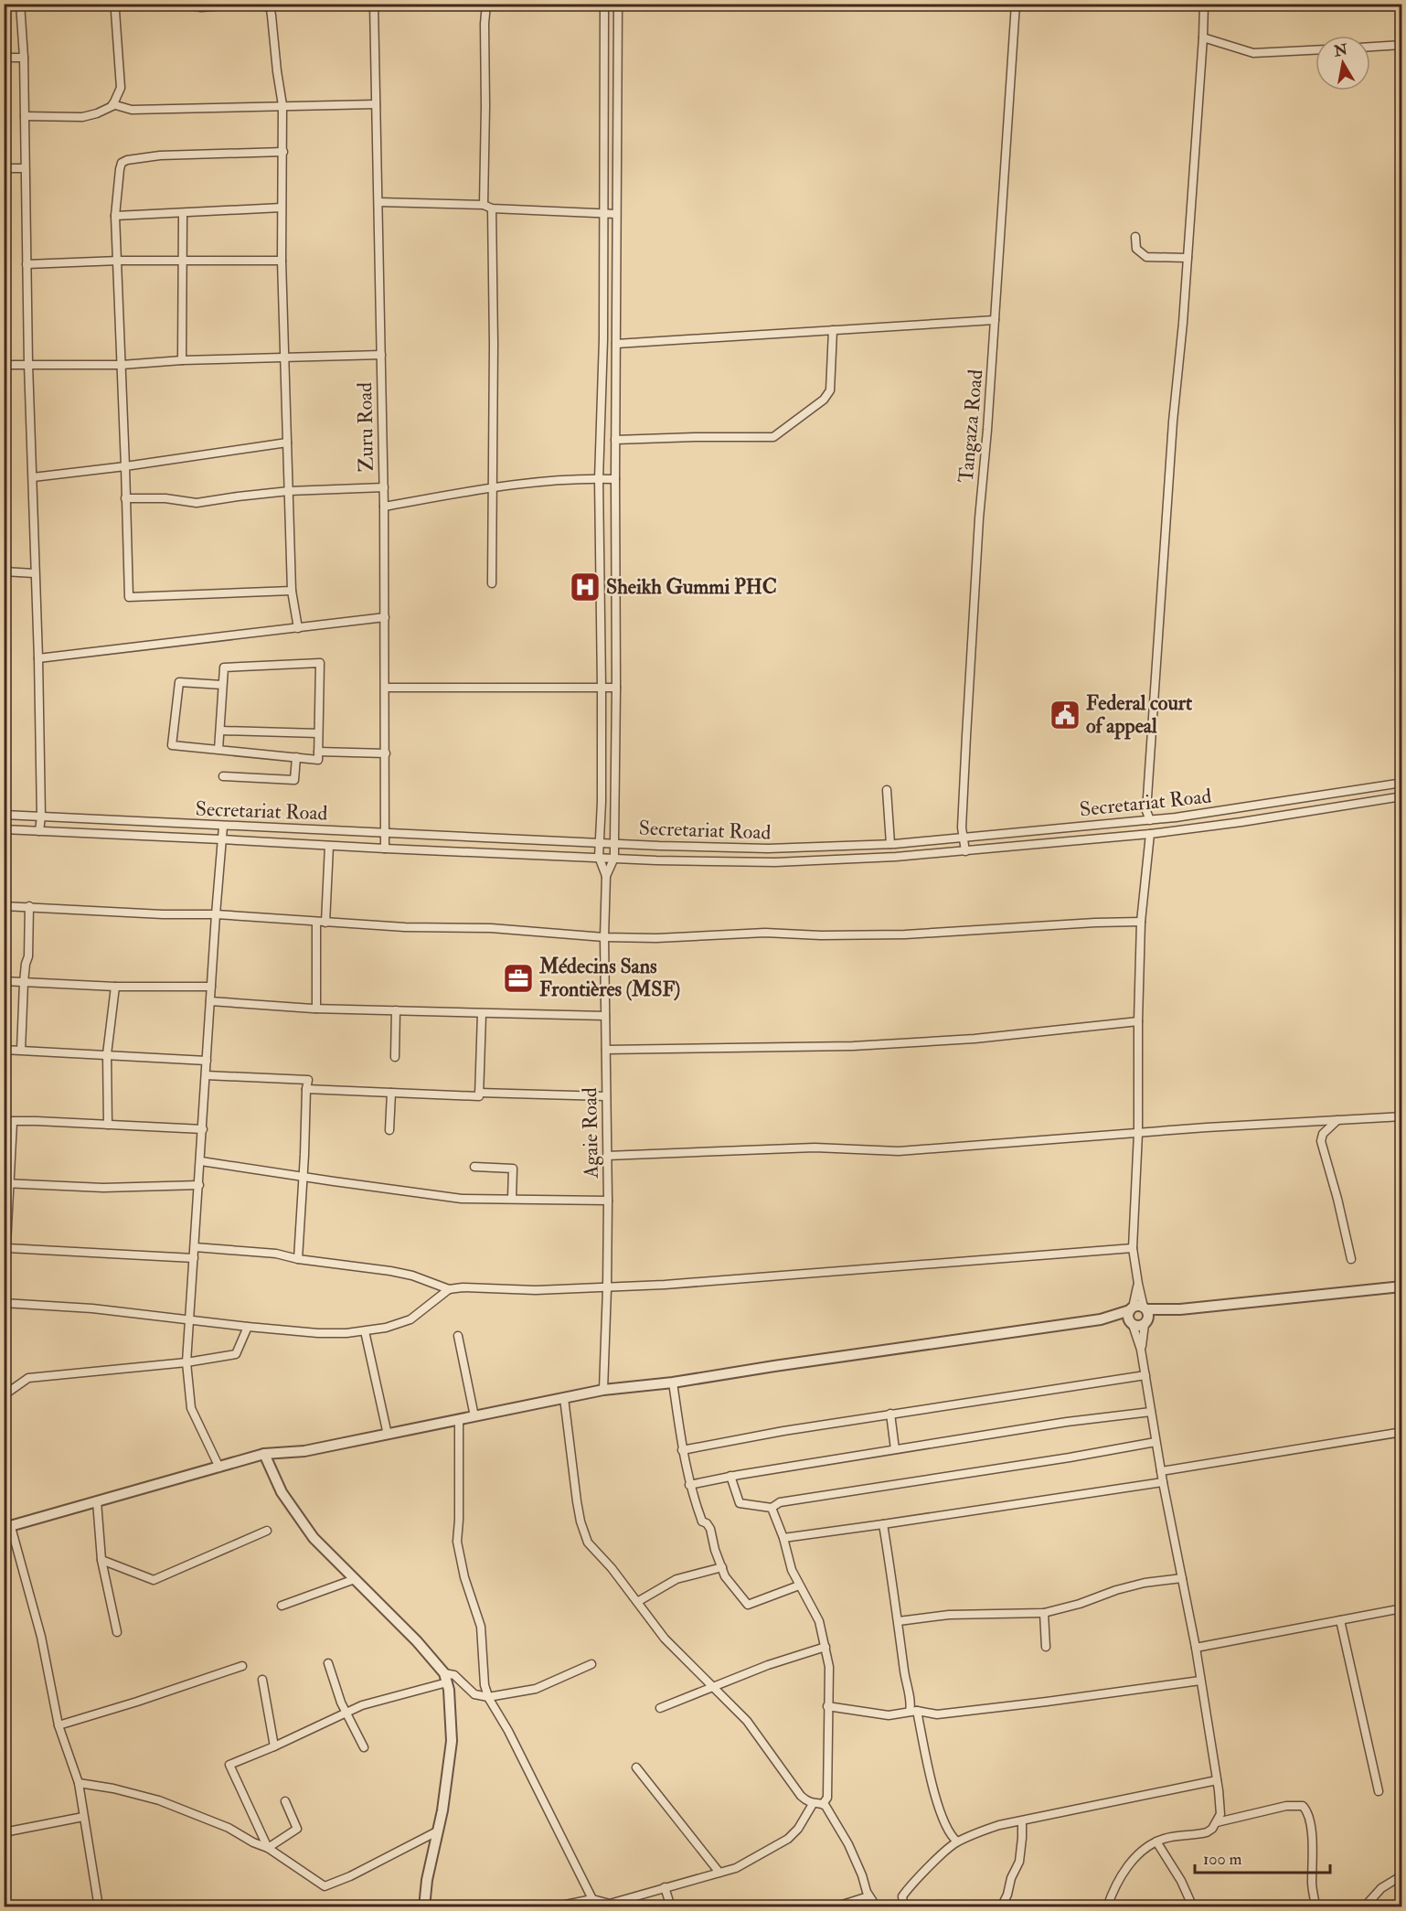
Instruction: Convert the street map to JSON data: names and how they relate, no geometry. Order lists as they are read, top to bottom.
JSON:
{
  "streets": {
    "street": [
      "Tangaza Road",
      "Zuru Road",
      "Secretariat Road",
      "Agaie Road"
    ]
  },
  "crossings": [
    ["Tangaza Road", "Secretariat Road"],
    ["Zuru Road", "Secretariat Road"]
  ],
  "places": {
    "hospital": ["Sheikh Gummi PHC"],
    "public building": ["Federal court of appeal"],
    "office": ["Médecins Sans Frontières (MSF)"]
  },
  "scale_bar": "100 m",
  "north": "top"
}
